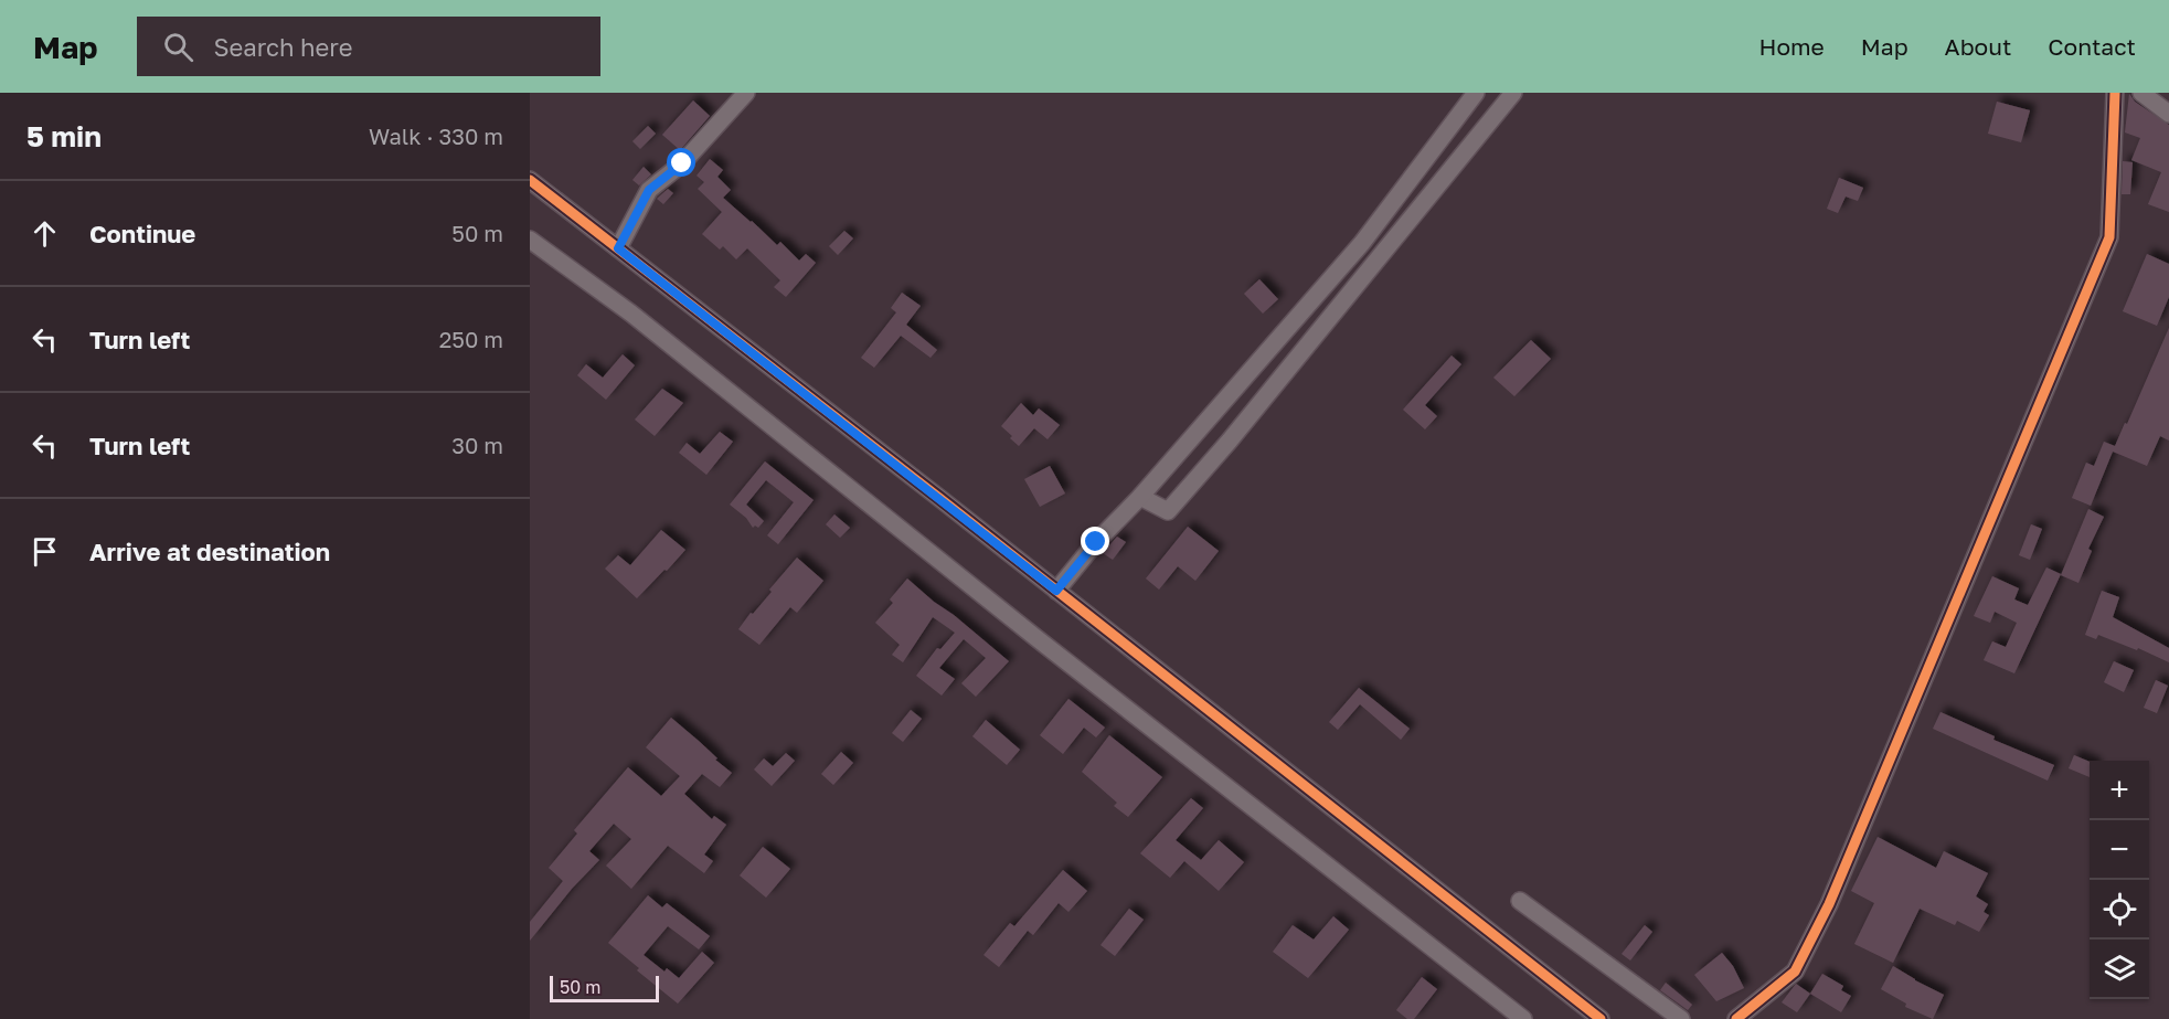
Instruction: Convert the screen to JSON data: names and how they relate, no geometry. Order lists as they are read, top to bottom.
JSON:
{
  "scale_bar": "50 m",
  "page": {
    "header": "Map",
    "search": "Search here",
    "nav": [
      "Home",
      "Map",
      "About",
      "Contact"
    ],
    "heading": ["5 min", "Walk · 330 m"],
    "list": [
      ["Continue", "50 m"],
      ["Turn left", "250 m"],
      ["Turn left", "30 m"],
      "Arrive at destination"
    ],
    "map_buttons": ["+", "−"],
    "scale": "50 m"
  }
}
